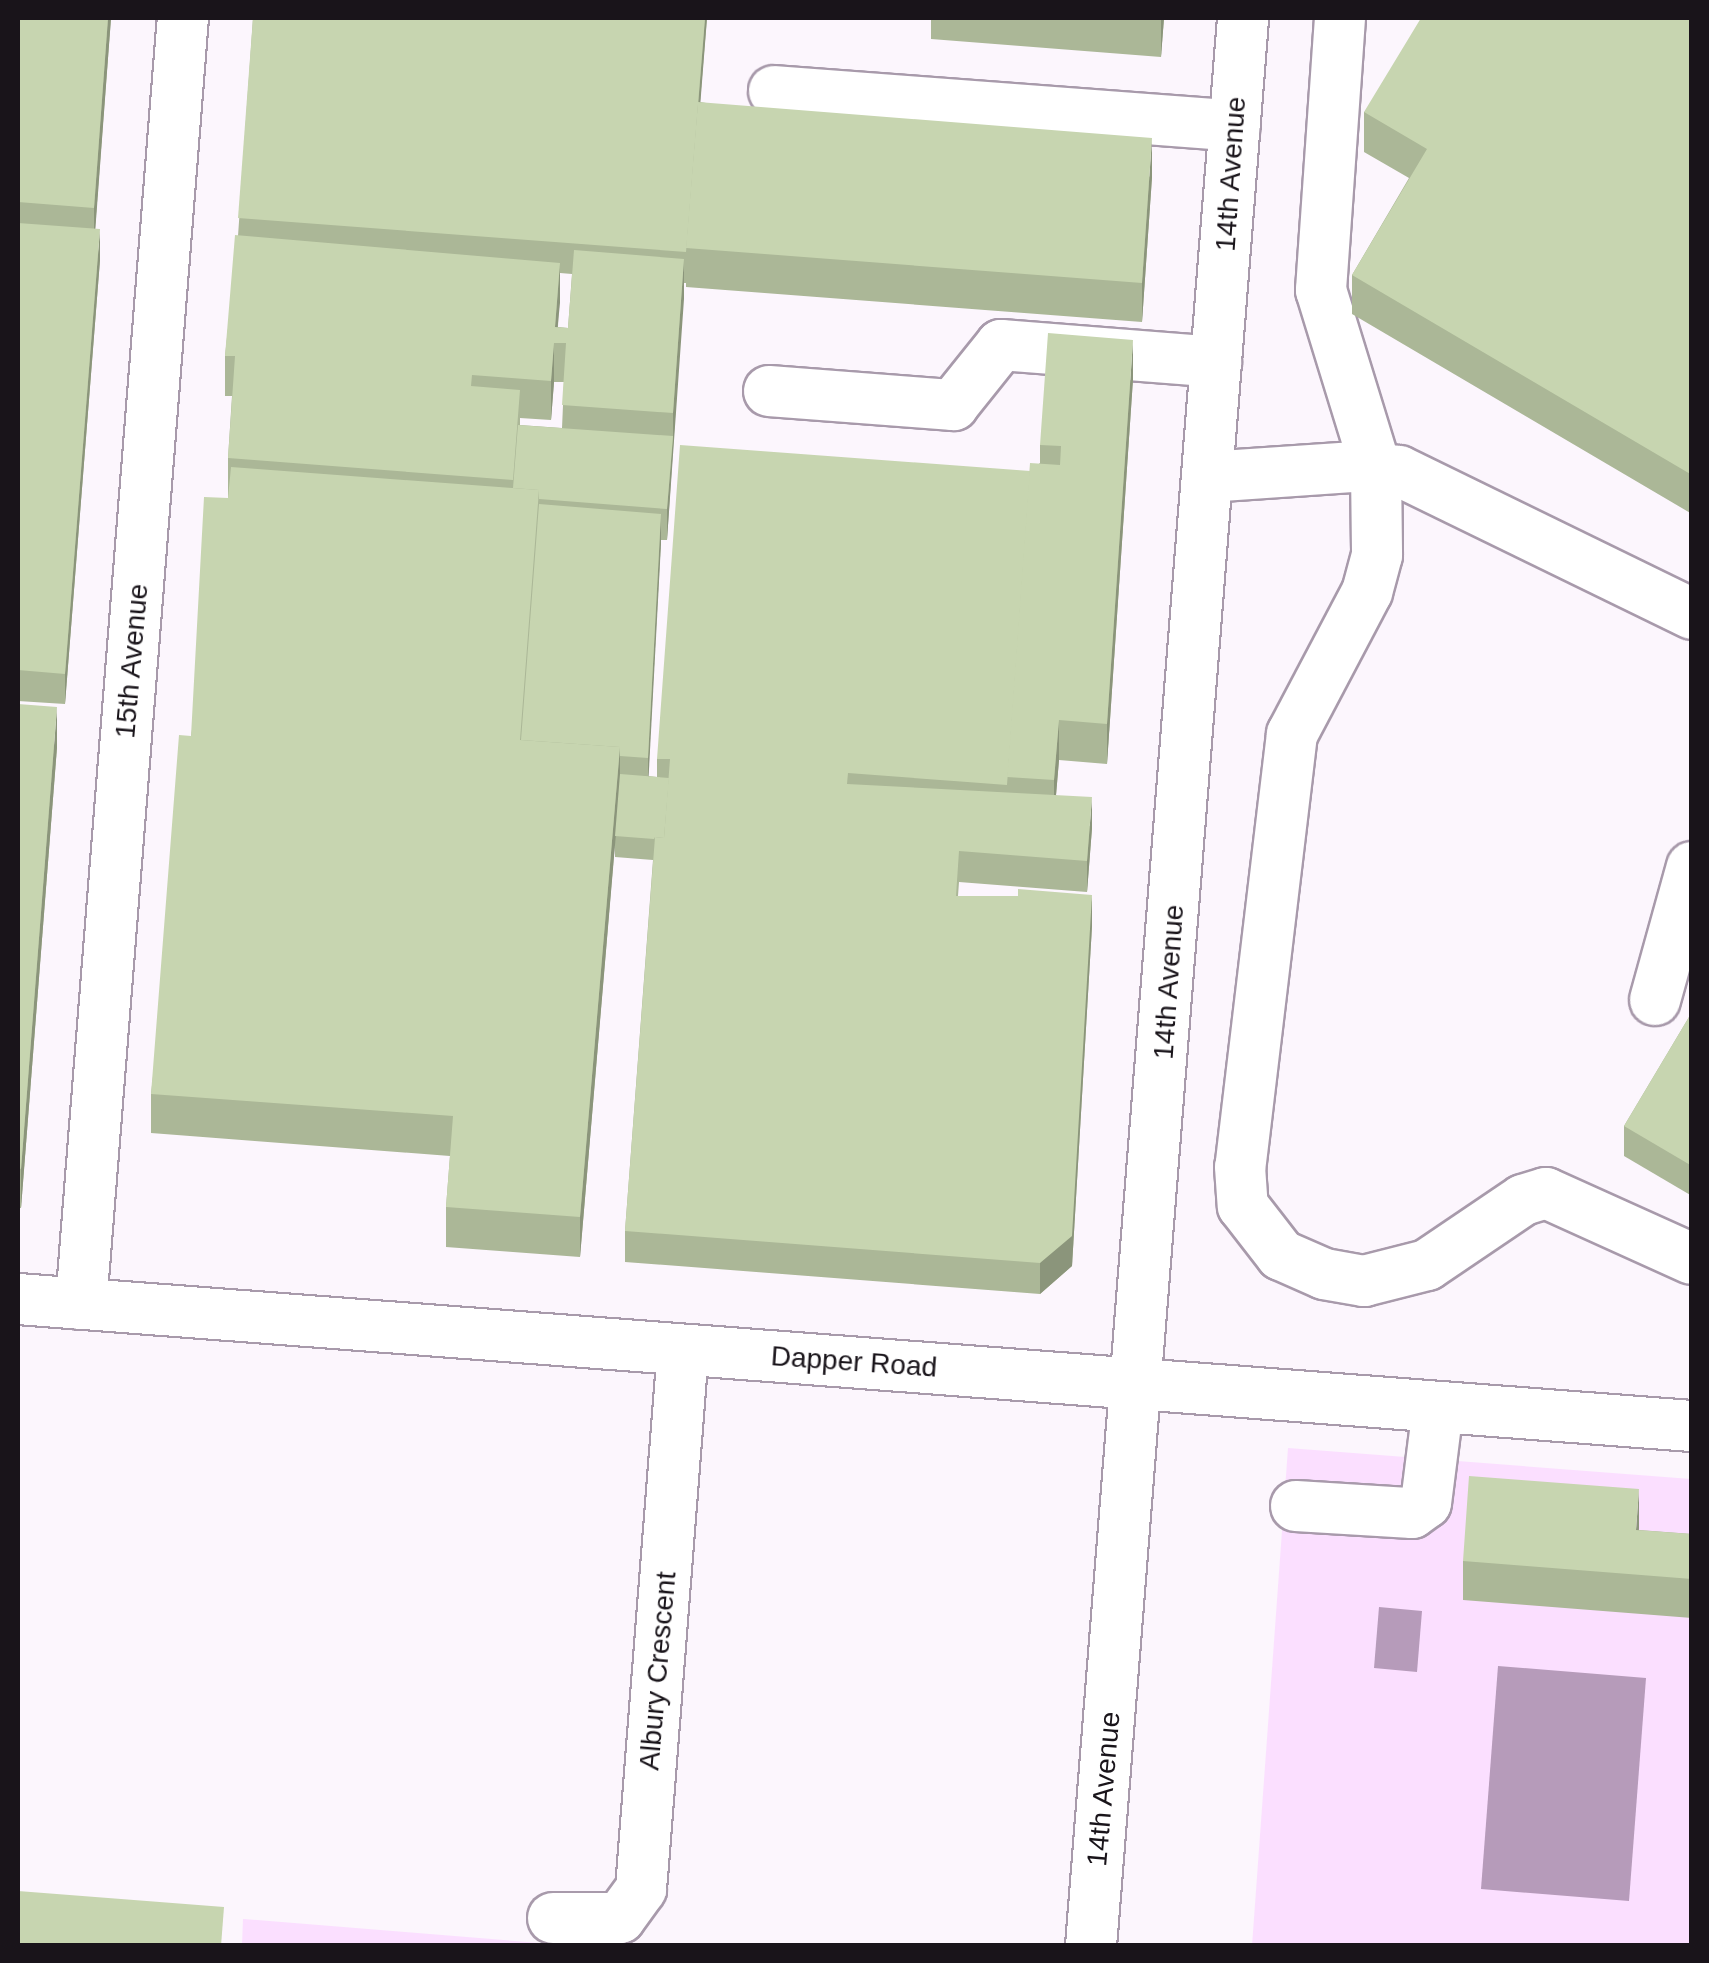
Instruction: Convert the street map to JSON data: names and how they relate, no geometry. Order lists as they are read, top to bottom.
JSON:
{
  "streets": {
    "street": [
      "14th Avenue",
      "15th Avenue",
      "Dapper Road",
      "Albury Crescent"
    ]
  },
  "crossings": [
    ["14th Avenue", "Dapper Road"],
    ["15th Avenue", "Dapper Road"],
    ["Dapper Road", "Albury Crescent"]
  ]
}
